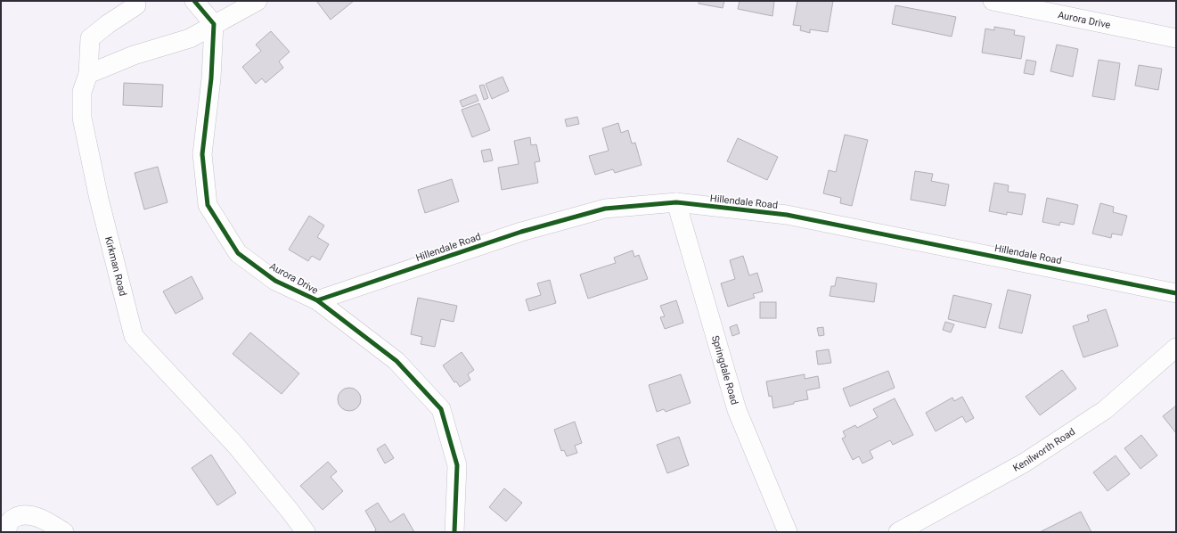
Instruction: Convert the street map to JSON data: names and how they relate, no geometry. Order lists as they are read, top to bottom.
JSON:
{
  "streets": {
    "street": [
      "Aurora Drive",
      "Hillendale Road",
      "Kirkman Road",
      "Springdale Road",
      "Kenilworth Road"
    ]
  },
  "crossings": [
    ["Aurora Drive", "Hillendale Road"],
    ["Hillendale Road", "Springdale Road"]
  ]
}
